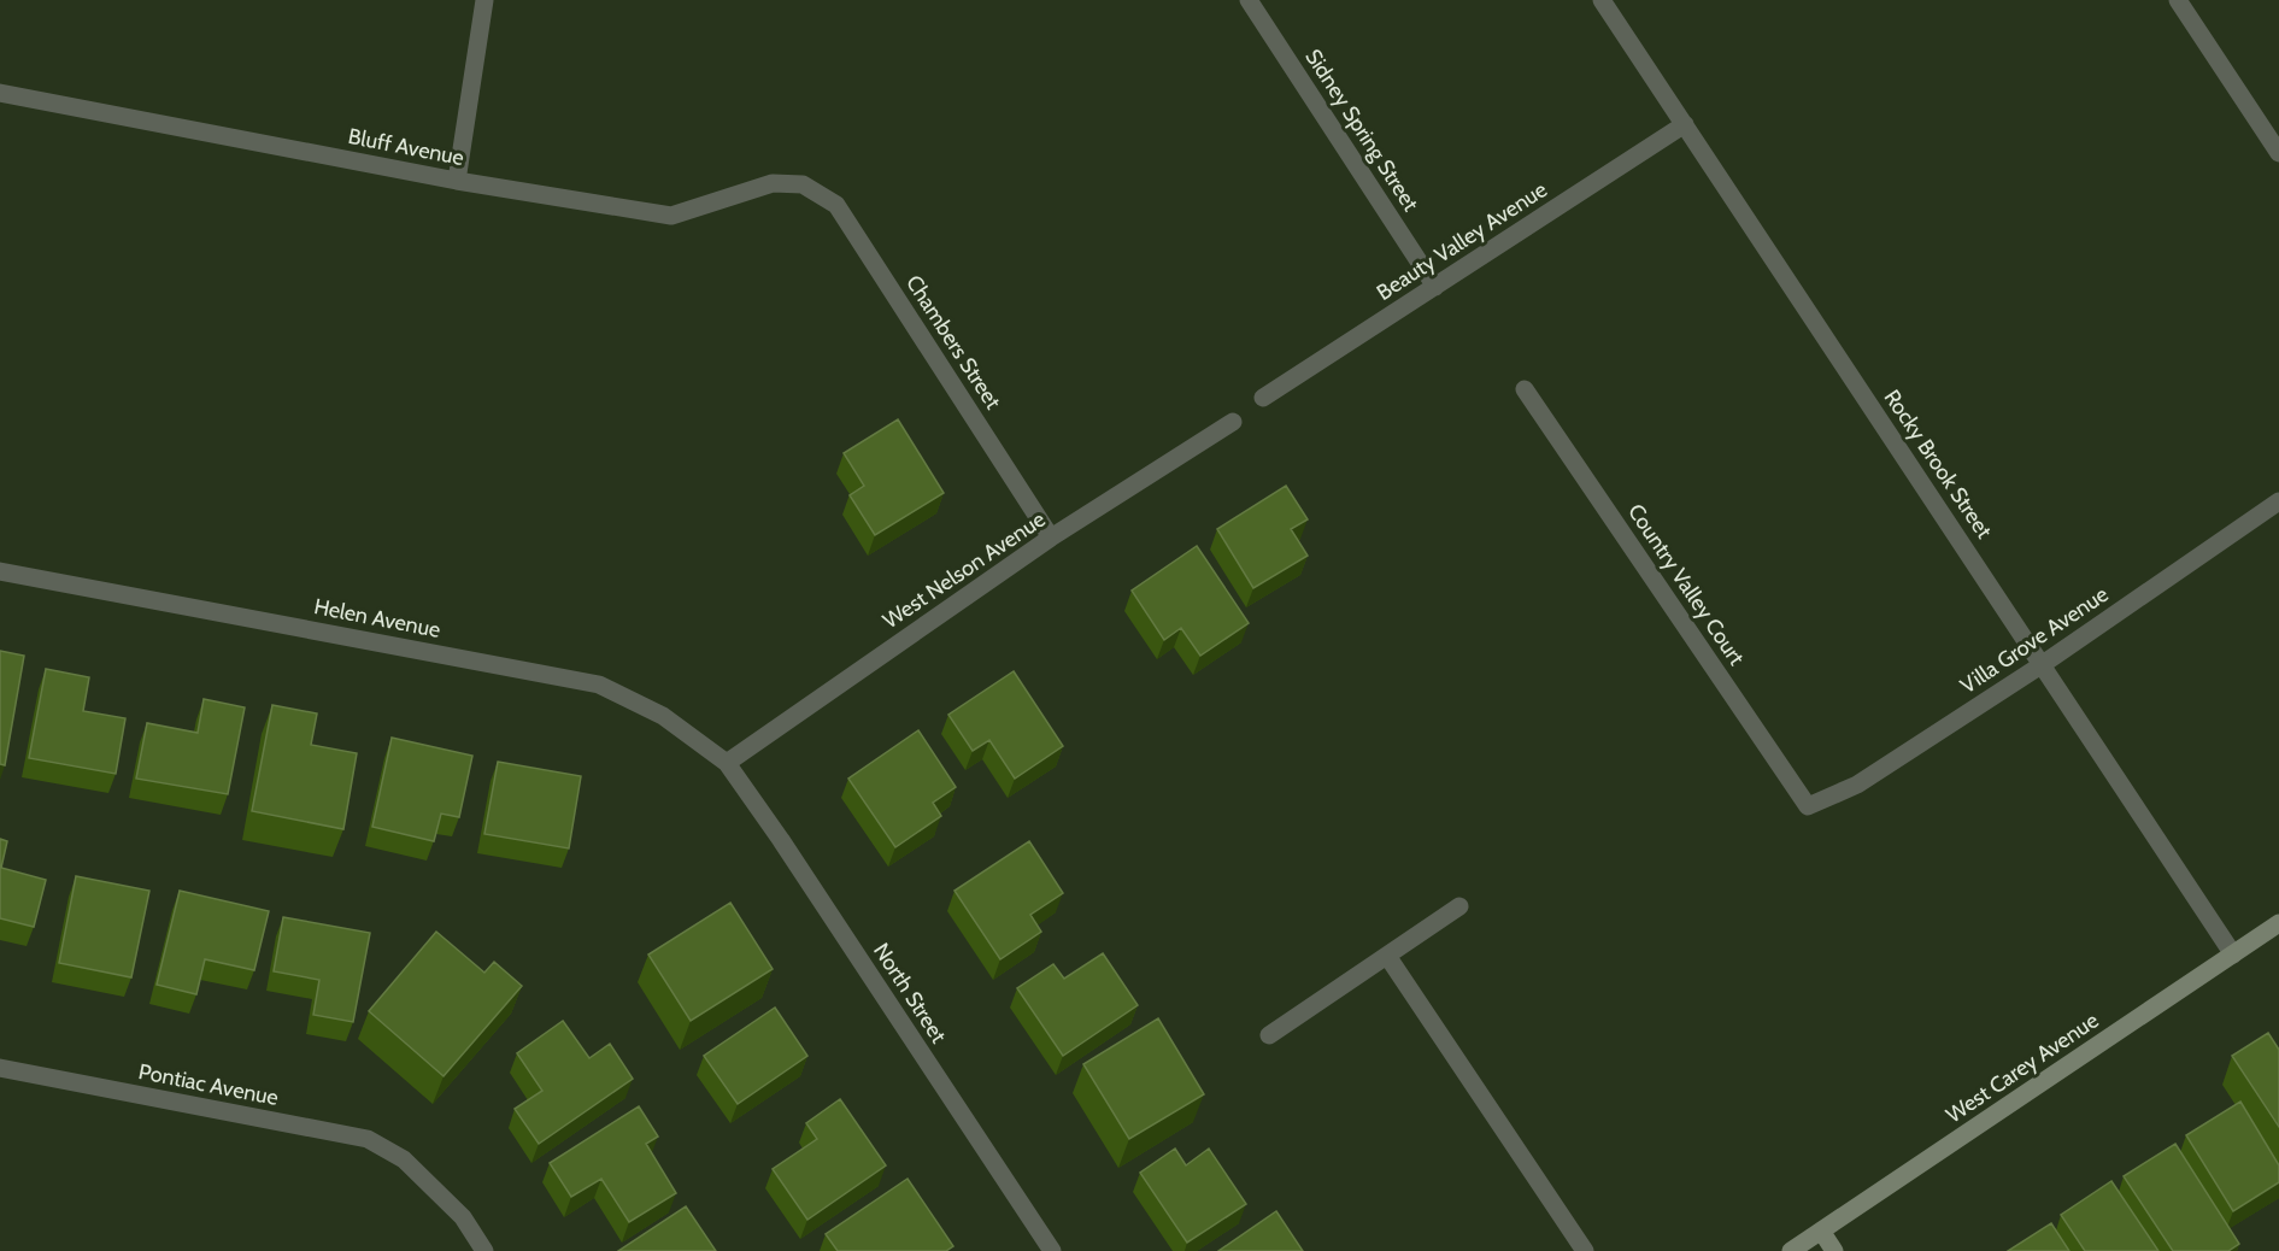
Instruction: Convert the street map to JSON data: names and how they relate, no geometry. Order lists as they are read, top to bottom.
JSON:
{
  "streets": {
    "main road": ["West Carey Avenue"],
    "street": [
      "Sidney Spring Street",
      "Bluff Avenue",
      "Beauty Valley Avenue",
      "Chambers Street",
      "Rocky Brook Street",
      "West Nelson Avenue",
      "Country Valley Court",
      "Helen Avenue",
      "Villa Grove Avenue",
      "North Street",
      "Pontiac Avenue"
    ]
  },
  "crossings": [
    ["Sidney Spring Street", "Beauty Valley Avenue"],
    ["Bluff Avenue", "Chambers Street"],
    ["Beauty Valley Avenue", "Rocky Brook Street"],
    ["Chambers Street", "West Nelson Avenue"],
    ["Rocky Brook Street", "Villa Grove Avenue"],
    ["Rocky Brook Street", "West Carey Avenue"],
    ["West Nelson Avenue", "Helen Avenue"],
    ["West Nelson Avenue", "North Street"],
    ["Country Valley Court", "Villa Grove Avenue"],
    ["Helen Avenue", "North Street"]
  ]
}
